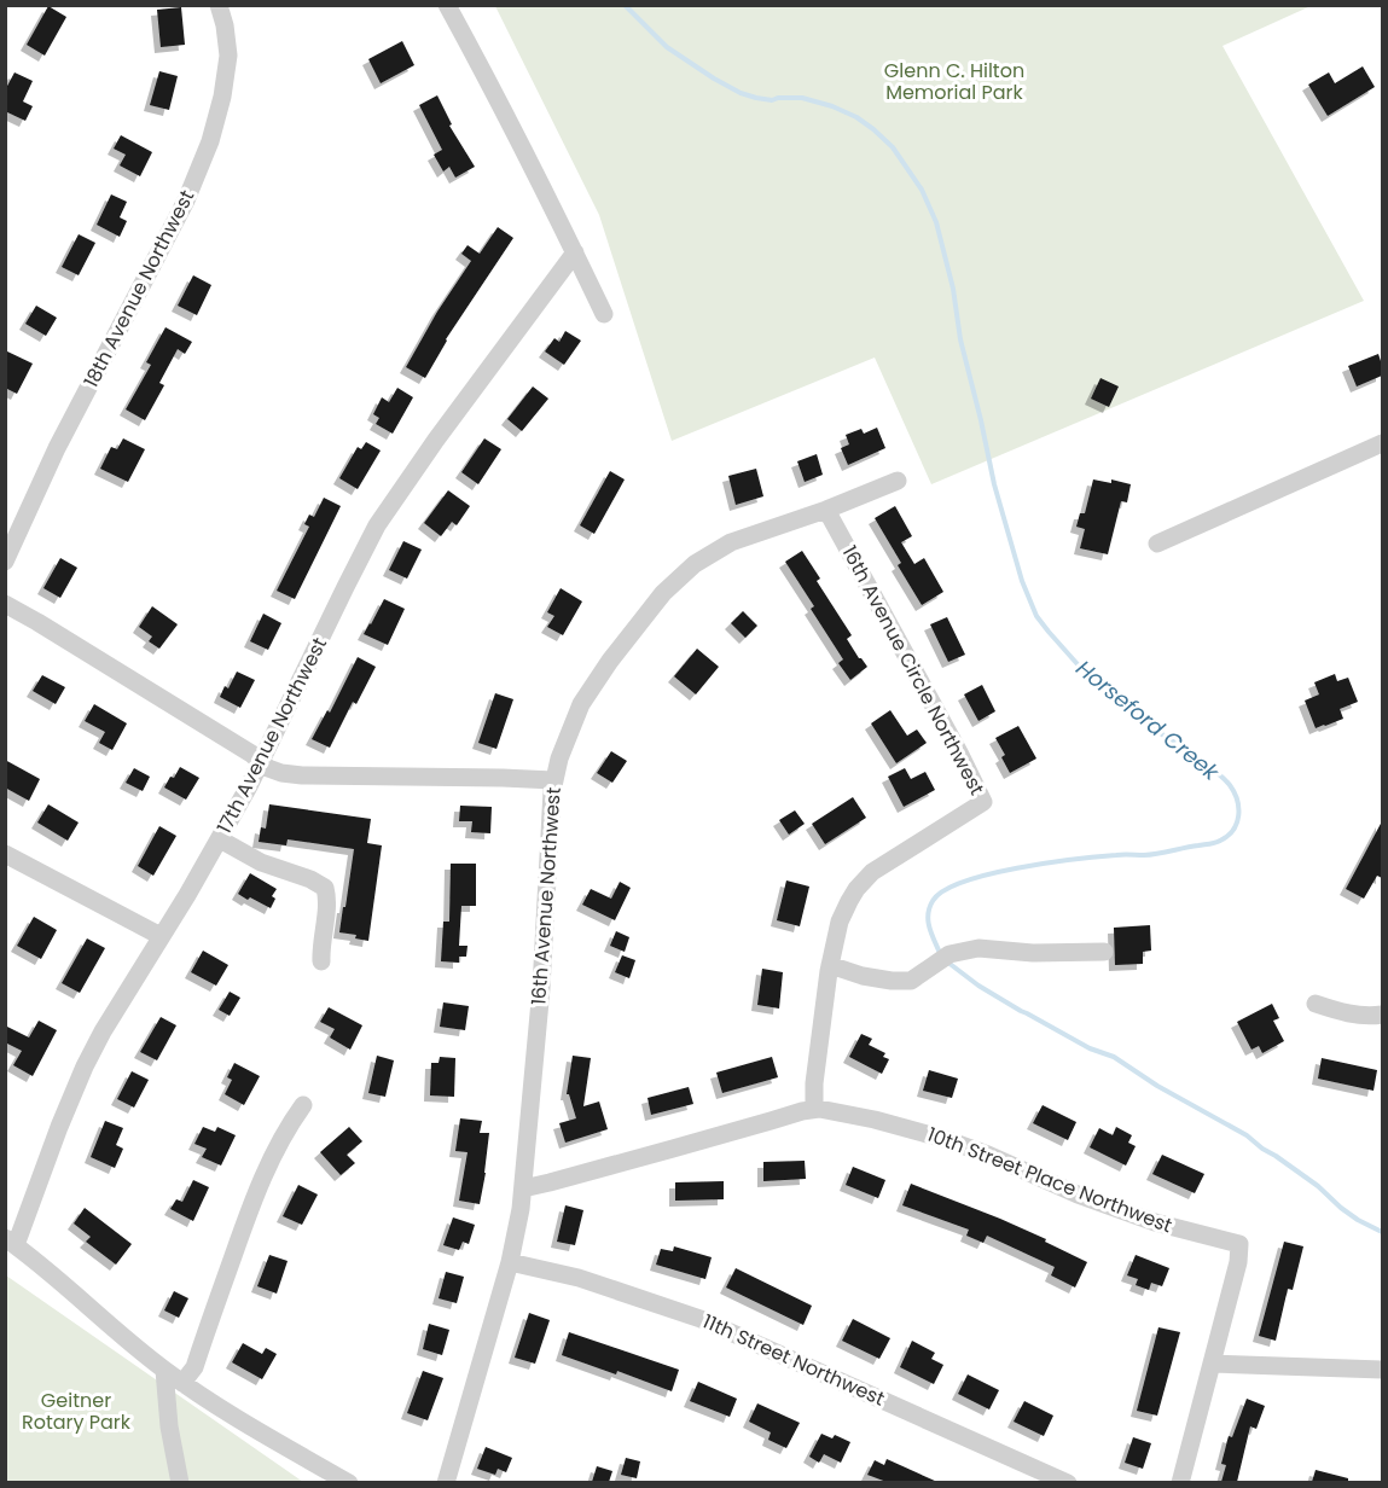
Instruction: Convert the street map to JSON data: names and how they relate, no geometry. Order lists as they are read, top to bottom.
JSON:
{
  "streets": {
    "street": [
      "18th Avenue Northwest",
      "16th Avenue Circle Northwest",
      "17th Avenue Northwest",
      "16th Avenue Northwest",
      "10th Street Place Northwest",
      "11th Street Northwest"
    ]
  },
  "crossings": [
    ["16th Avenue Circle Northwest", "16th Avenue Northwest"],
    ["16th Avenue Circle Northwest", "10th Street Place Northwest"],
    ["16th Avenue Northwest", "10th Street Place Northwest"],
    ["16th Avenue Northwest", "11th Street Northwest"]
  ],
  "water": ["Horseford Creek"],
  "parks": ["Glenn C. Hilton Memorial Park", "Geitner Rotary Park"]
}
